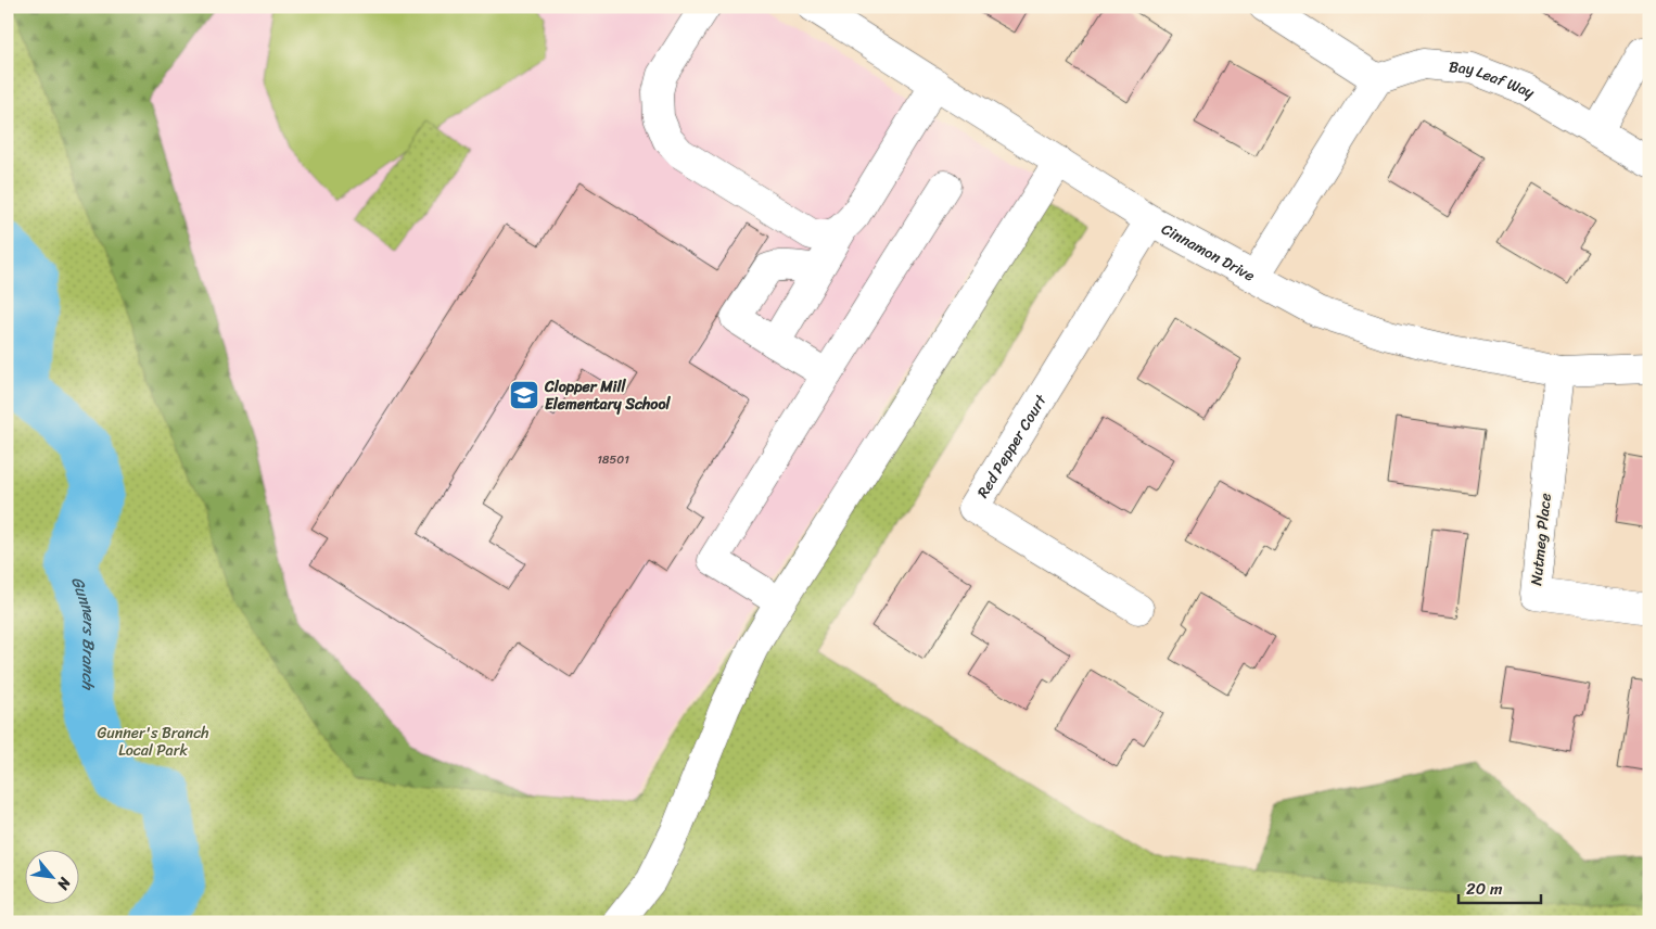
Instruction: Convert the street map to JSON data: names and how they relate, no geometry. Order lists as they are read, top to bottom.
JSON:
{
  "streets": {
    "street": [
      "Bay Leaf Way",
      "Cinnamon Drive",
      "Red Pepper Court",
      "Nutmeg Place"
    ]
  },
  "crossings": [
    ["Cinnamon Drive", "Red Pepper Court"],
    ["Cinnamon Drive", "Nutmeg Place"]
  ],
  "water": ["Gunners Branch"],
  "parks": ["Gunner's Branch Local Park"],
  "places": {
    "school or university": ["Clopper Mill Elementary School"]
  },
  "house_numbers": ["18501"],
  "scale_bar": "20 m",
  "north": "bottom right"
}
